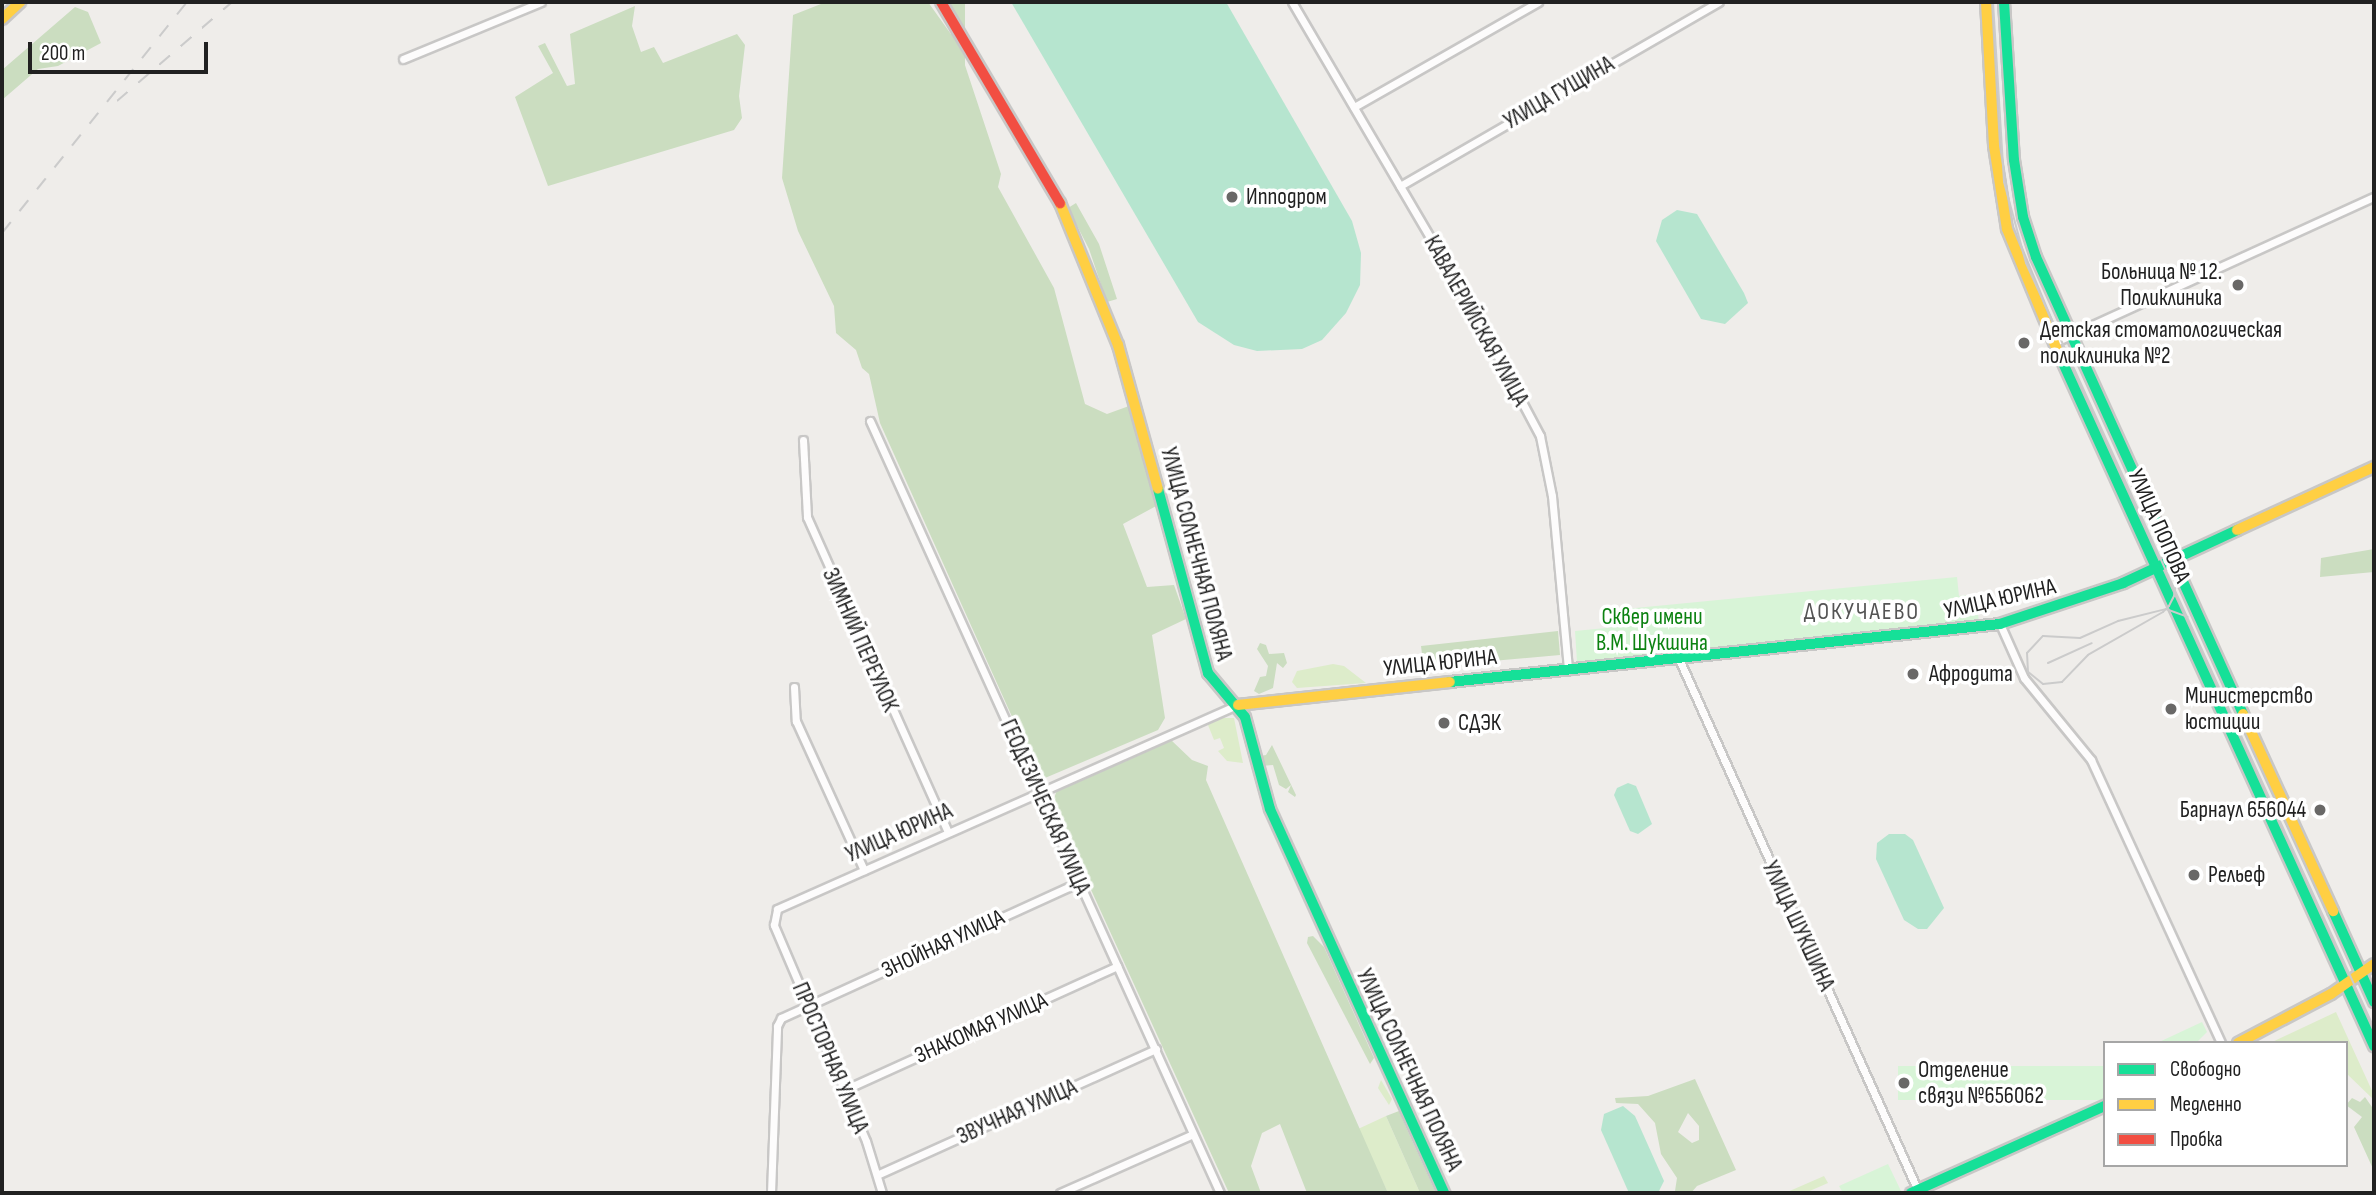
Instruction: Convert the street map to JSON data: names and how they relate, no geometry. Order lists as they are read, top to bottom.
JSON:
{
  "streets": {
    "street": [
      "УЛИЦА ГУЩИНА",
      "КАВАЛЕРИЙСКАЯ УЛИЦА",
      "УЛИЦА ПОПОВА",
      "УЛИЦА СОЛНЕЧНАЯ ПОЛЯНА",
      "УЛИЦА ЮРИНА",
      "ЗИМНИЙ ПЕРЕУЛОК",
      "ГЕОДЕЗИЧЕСКАЯ УЛИЦА",
      "УЛИЦА ШУКШИНА",
      "ЗНОЙНАЯ УЛИЦА",
      "ЗНАКОМАЯ УЛИЦА",
      "ПРОСТОРНАЯ УЛИЦА",
      "ЗВУЧНАЯ УЛИЦА"
    ]
  },
  "crossings": [
    ["УЛИЦА ГУЩИНА", "КАВАЛЕРИЙСКАЯ УЛИЦА"],
    ["КАВАЛЕРИЙСКАЯ УЛИЦА", "УЛИЦА ЮРИНА"],
    ["УЛИЦА ПОПОВА", "УЛИЦА ЮРИНА"],
    ["УЛИЦА СОЛНЕЧНАЯ ПОЛЯНА", "УЛИЦА ЮРИНА"],
    ["УЛИЦА ЮРИНА", "ЗИМНИЙ ПЕРЕУЛОК"],
    ["УЛИЦА ЮРИНА", "ГЕОДЕЗИЧЕСКАЯ УЛИЦА"],
    ["УЛИЦА ЮРИНА", "УЛИЦА ШУКШИНА"],
    ["УЛИЦА ЮРИНА", "ПРОСТОРНАЯ УЛИЦА"],
    ["ГЕОДЕЗИЧЕСКАЯ УЛИЦА", "ЗНОЙНАЯ УЛИЦА"],
    ["ГЕОДЕЗИЧЕСКАЯ УЛИЦА", "ЗНАКОМАЯ УЛИЦА"],
    ["ГЕОДЕЗИЧЕСКАЯ УЛИЦА", "ЗВУЧНАЯ УЛИЦА"],
    ["ЗНОЙНАЯ УЛИЦА", "ПРОСТОРНАЯ УЛИЦА"],
    ["ЗНАКОМАЯ УЛИЦА", "ПРОСТОРНАЯ УЛИЦА"],
    ["ПРОСТОРНАЯ УЛИЦА", "ЗВУЧНАЯ УЛИЦА"]
  ],
  "districts": ["ДОКУЧАЕВО"],
  "parks": ["Сквер имени В.М. Шукшина"],
  "places": [
    "Ипподром",
    "Больница № 12. Поликлиника",
    "Детская стоматологическая поликлиника №2",
    "Афродита",
    "Министерство юстиции",
    "СДЭК",
    "Барнаул 656044",
    "Рельеф",
    "Отделение связи №656062"
  ],
  "legend": ["Свободно", "Медленно", "Пробка"],
  "scale_bar": "200 m"
}
